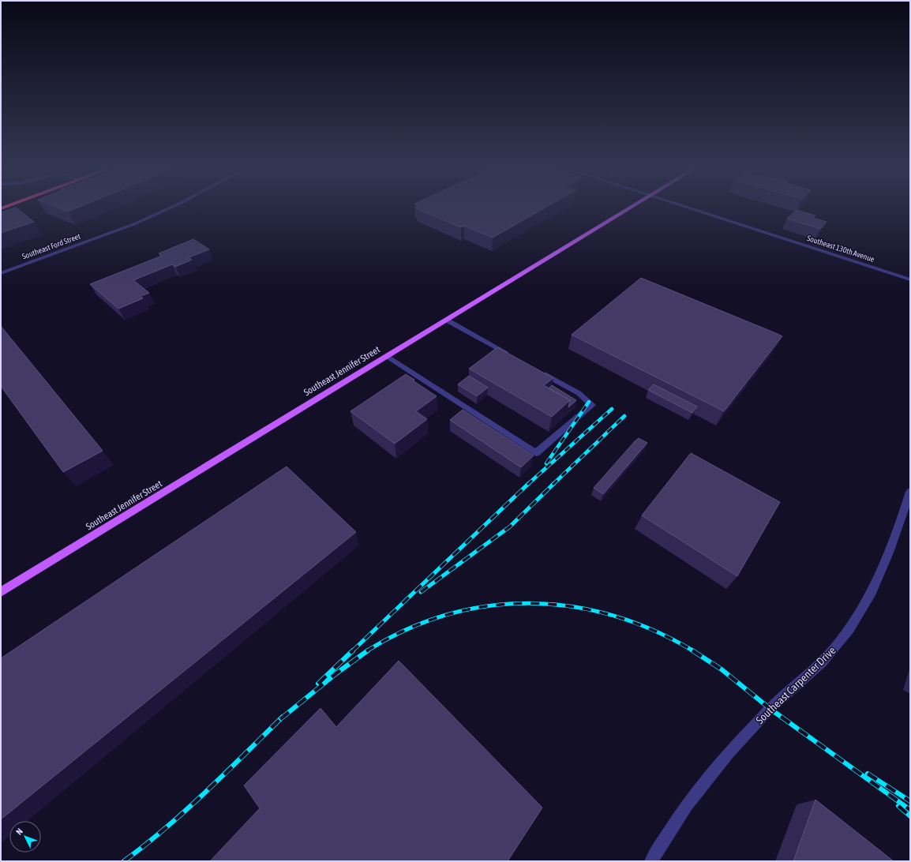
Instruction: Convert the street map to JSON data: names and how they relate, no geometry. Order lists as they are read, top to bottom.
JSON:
{
  "streets": {
    "main road": ["Southeast Jennifer Street"],
    "street": ["Southeast Ford Street", "Southeast 130th Avenue", "Southeast Carpenter Drive"]
  },
  "north": "top left"
}
